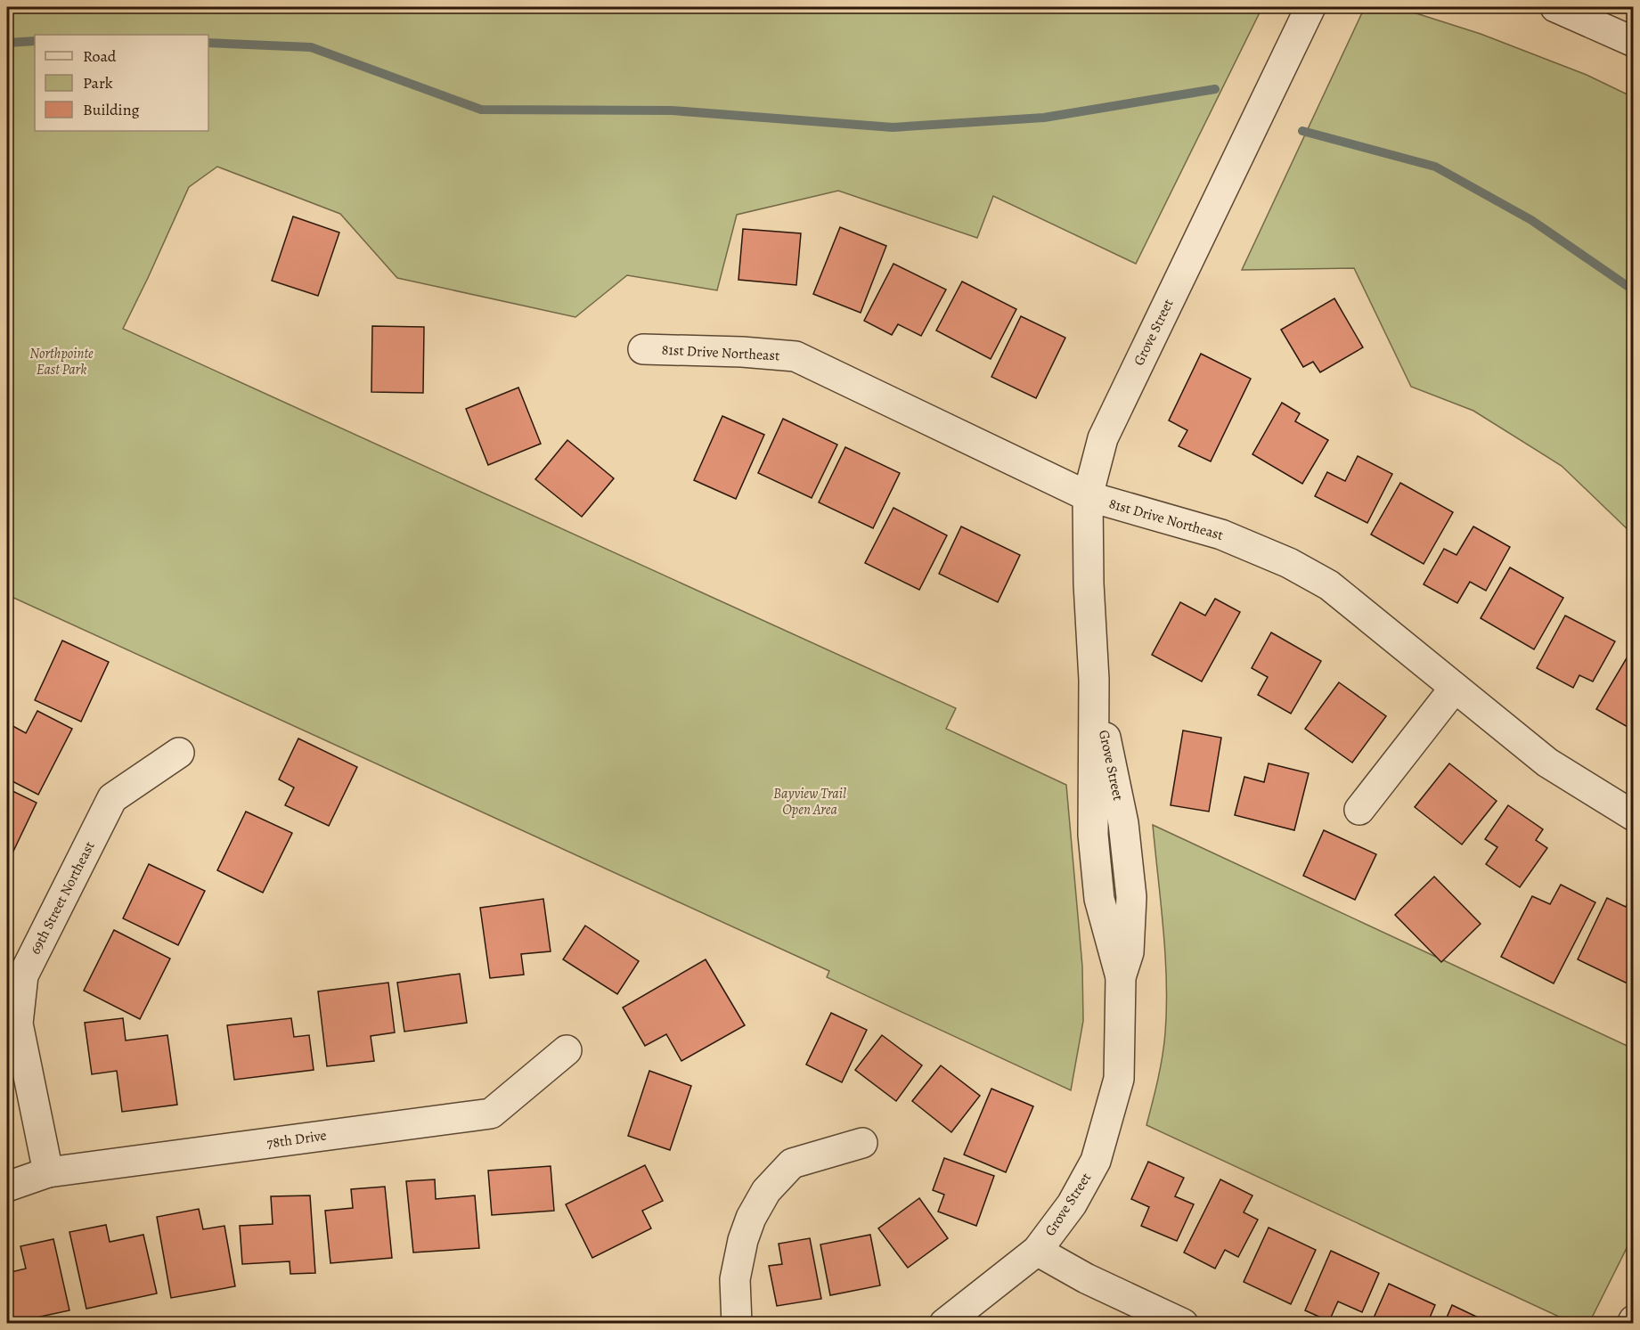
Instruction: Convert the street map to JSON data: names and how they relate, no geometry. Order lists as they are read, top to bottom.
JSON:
{
  "streets": {
    "street": [
      "Grove Street",
      "81st Drive Northeast",
      "69th Street Northeast",
      "78th Drive"
    ]
  },
  "crossings": [
    ["Grove Street", "81st Drive Northeast"],
    ["69th Street Northeast", "78th Drive"]
  ],
  "parks": ["Northpointe East Park", "Bayview Trail Open Area"],
  "legend": ["Road", "Park", "Building"]
}
